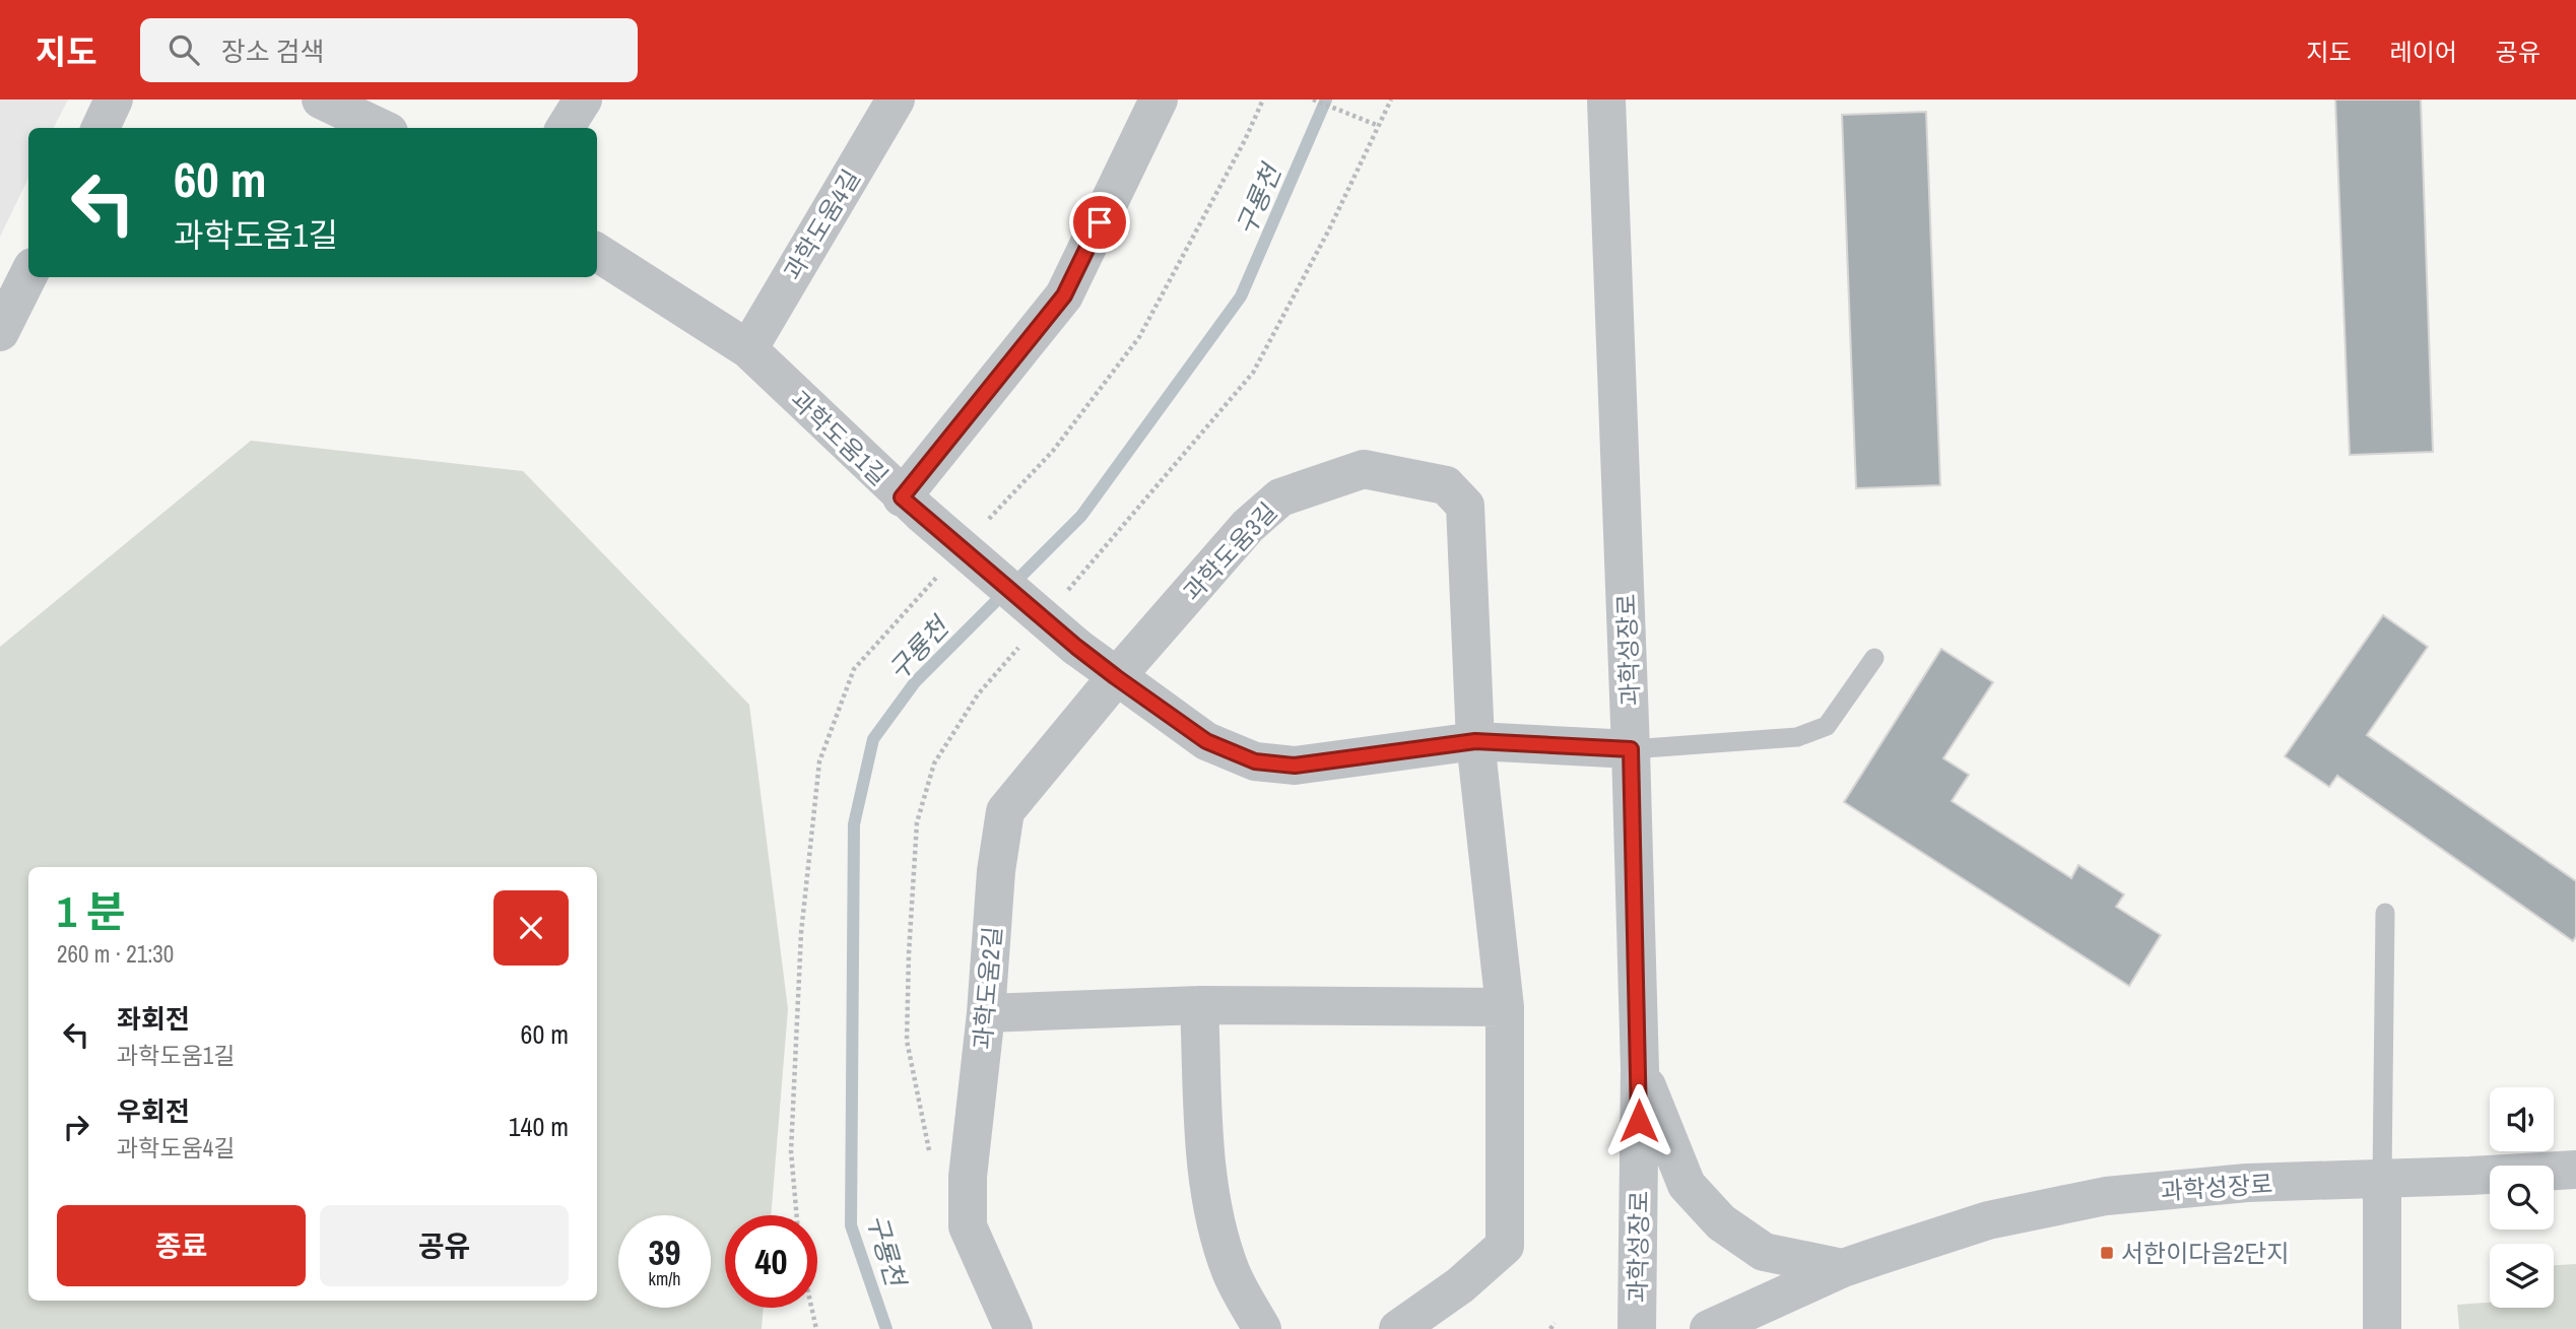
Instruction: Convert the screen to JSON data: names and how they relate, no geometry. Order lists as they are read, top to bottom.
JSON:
{
  "streets": {
    "street": [
      "과학도움4길",
      "과학도움1길",
      "과학도움3길",
      "과학성장로",
      "과학도움2길"
    ]
  },
  "crossings": [
    ["과학도움4길", "과학도움1길"],
    ["과학도움1길", "과학도움3길"],
    ["과학도움1길", "과학성장로"],
    ["과학도움1길", "과학도움2길"],
    ["과학도움3길", "과학도움2길"]
  ],
  "water": ["구룡천"],
  "places": {
    "transit": ["서한이다음2단지"]
  },
  "page": {
    "header": "지도",
    "search": "장소 검색",
    "nav": ["지도", "레이어", "공유"],
    "turn": ["60 m", "과학도움1길"],
    "heading": ["1 분", "260 m · 21:30"],
    "list": [
      {
        "name": "좌회전",
        "note": "과학도움1길",
        "value": "60 m"
      },
      {
        "name": "우회전",
        "note": "과학도움4길",
        "value": "140 m"
      }
    ],
    "buttons": ["종료", "공유"],
    "speed": "39 km/h",
    "limit": "40"
  }
}
